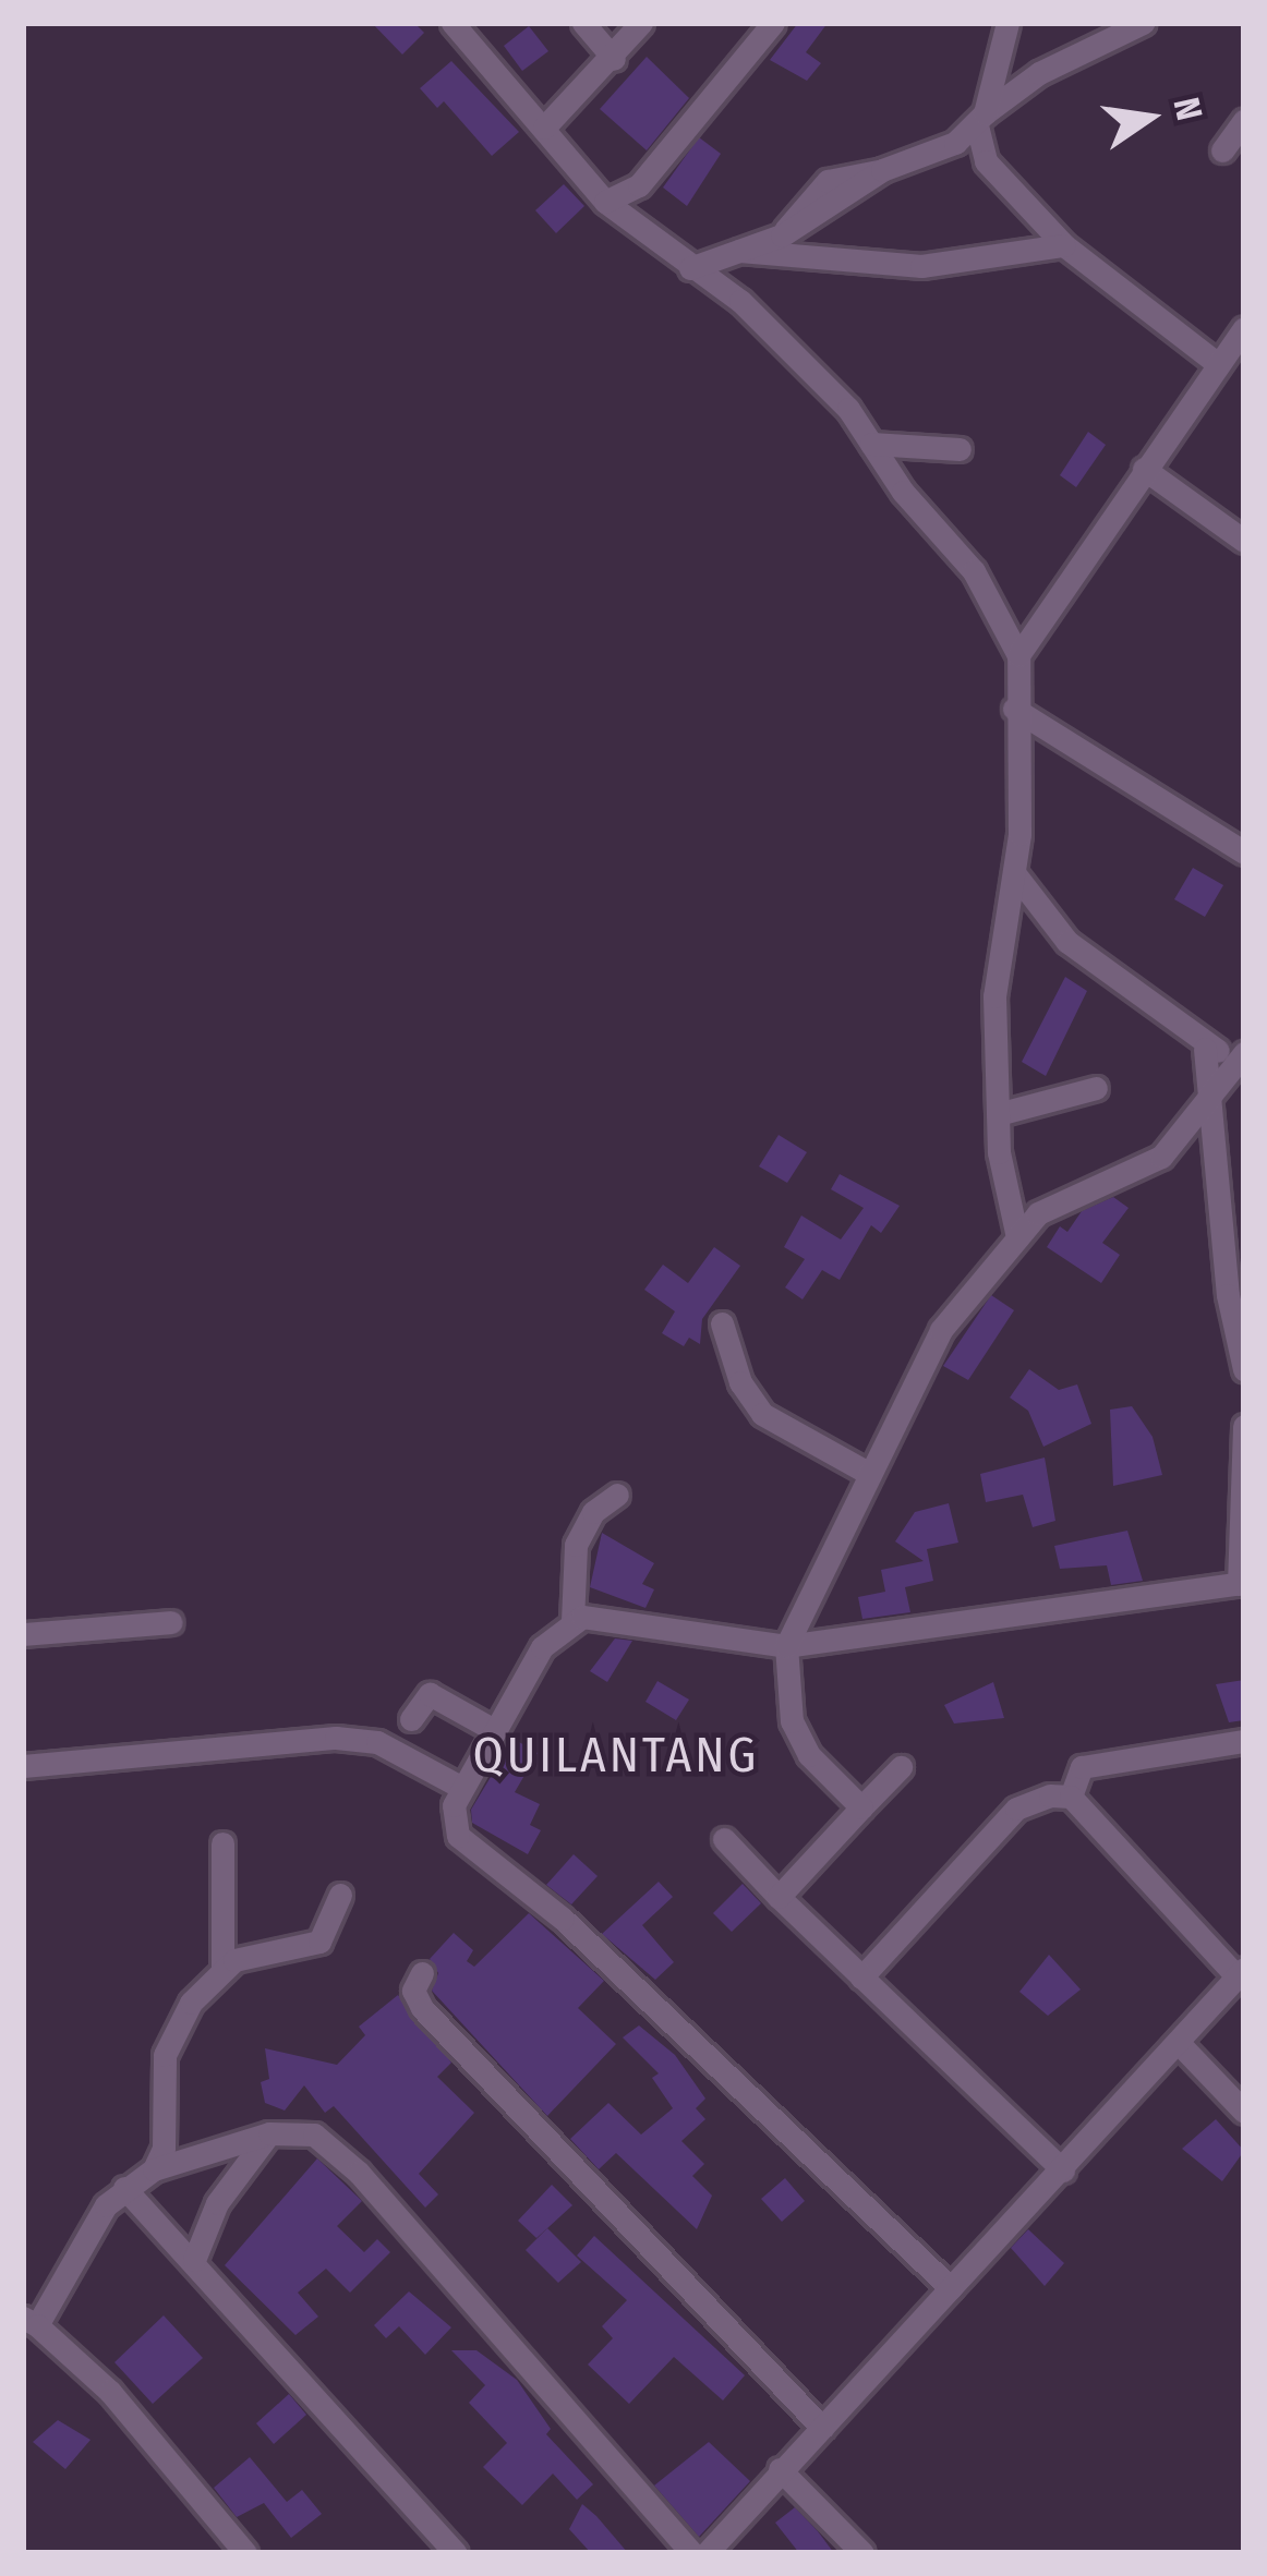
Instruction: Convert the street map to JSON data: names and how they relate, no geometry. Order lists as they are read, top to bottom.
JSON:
{
  "districts": ["QUILANTANG"],
  "north": "right"
}
